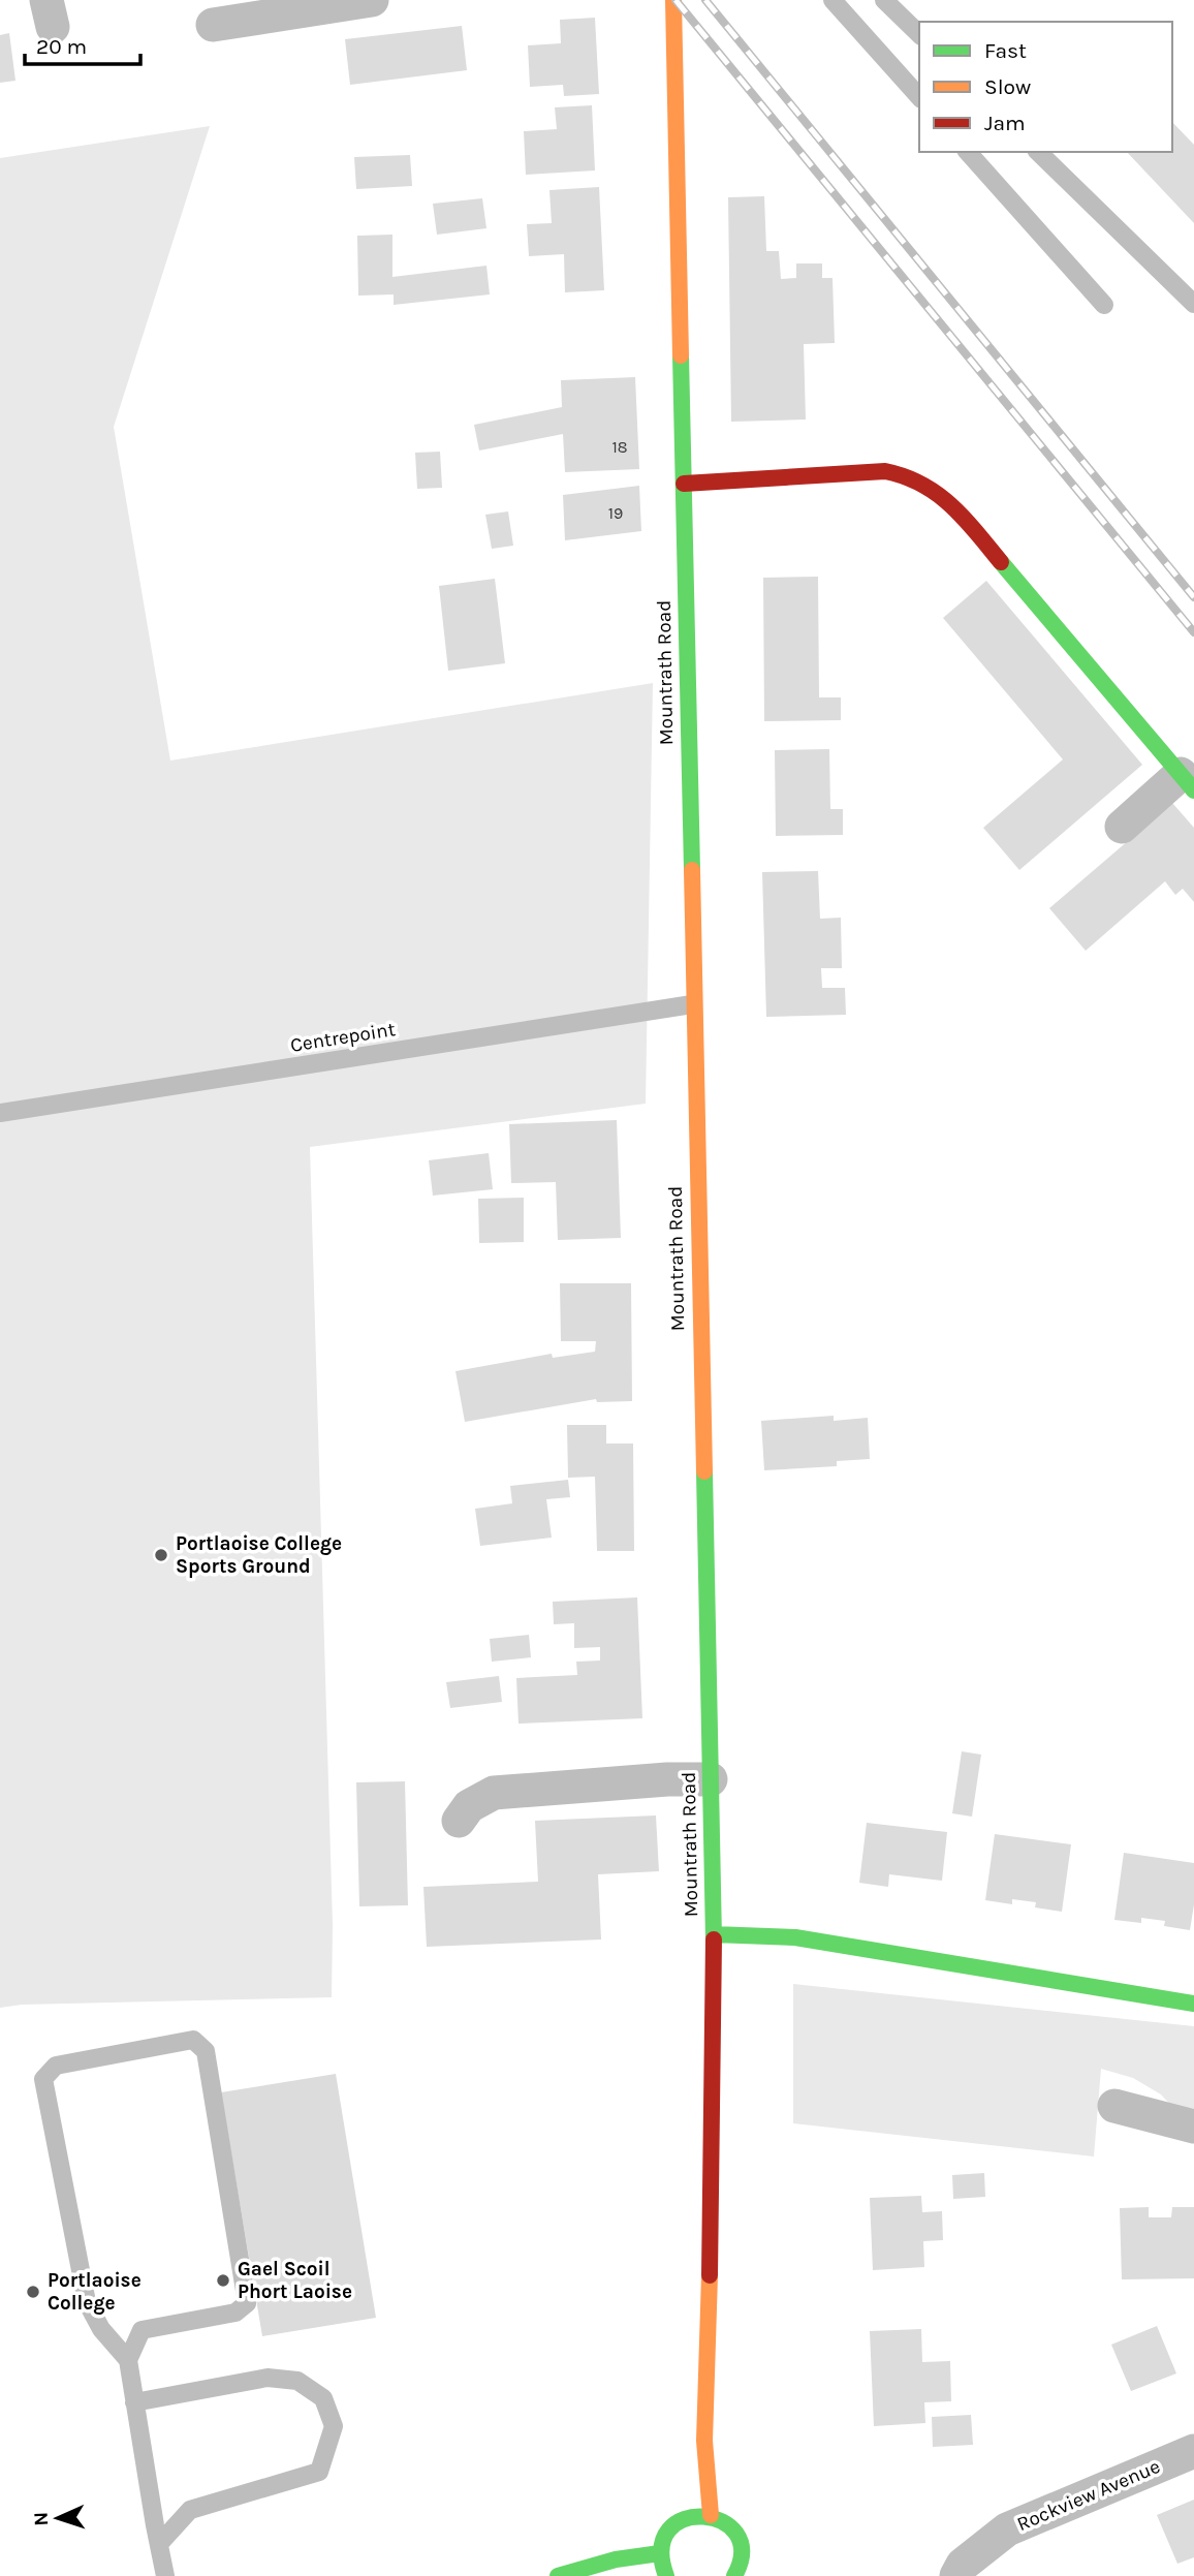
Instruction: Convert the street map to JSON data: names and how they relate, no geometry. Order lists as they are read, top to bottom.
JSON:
{
  "streets": {
    "main road": ["Mountrath Road"],
    "street": ["Rockview Avenue"],
    "lane": ["Centrepoint"]
  },
  "crossings": [
    ["Mountrath Road", "Centrepoint"]
  ],
  "places": ["Portlaoise College Sports Ground", "Gael Scoil Phort Laoise", "Portlaoise College"],
  "house_numbers": ["18", "19"],
  "legend": ["Fast", "Slow", "Jam"],
  "scale_bar": "20 m",
  "north": "left"
}
